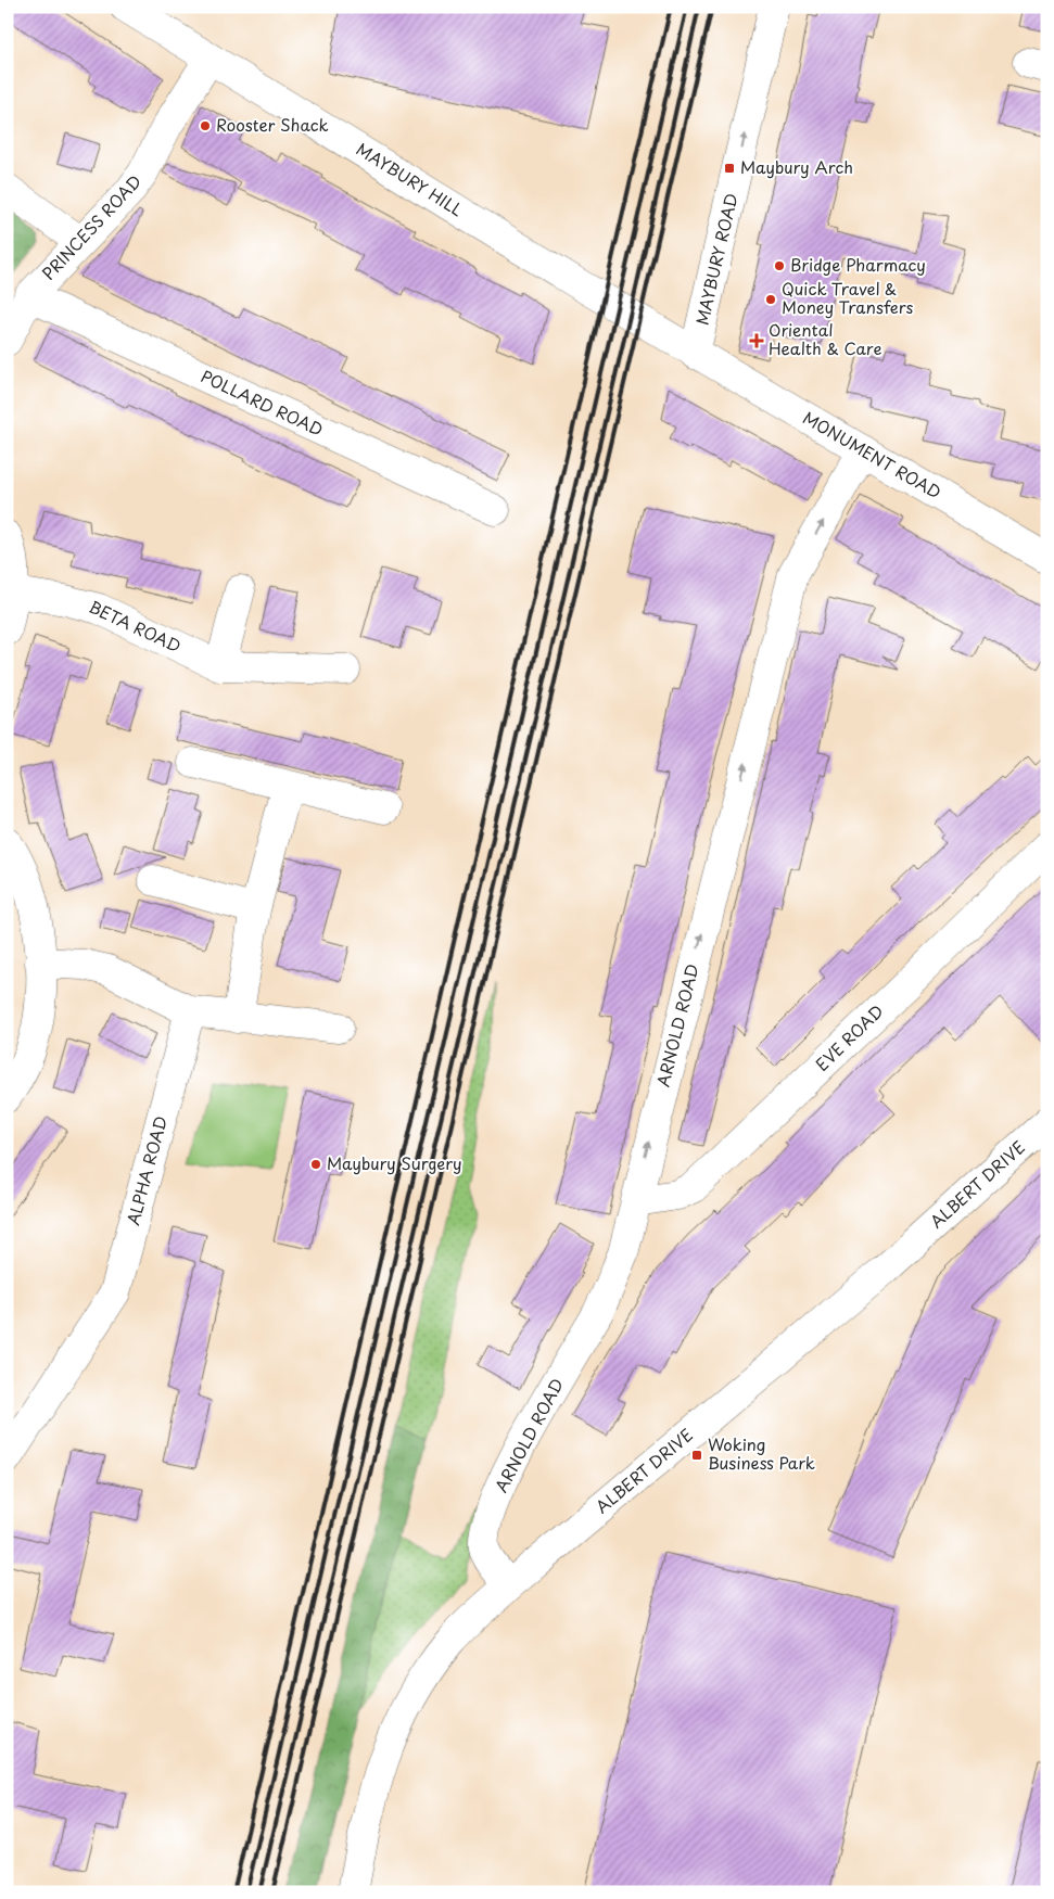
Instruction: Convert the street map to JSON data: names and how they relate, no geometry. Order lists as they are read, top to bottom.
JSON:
{
  "streets": {
    "street": [
      "MAYBURY HILL",
      "PRINCESS ROAD",
      "MAYBURY ROAD",
      "POLLARD ROAD",
      "MONUMENT ROAD",
      "BETA ROAD",
      "ARNOLD ROAD",
      "EVE ROAD",
      "ALPHA ROAD",
      "ALBERT DRIVE"
    ]
  },
  "crossings": [
    ["MAYBURY HILL", "PRINCESS ROAD"],
    ["MAYBURY HILL", "MAYBURY ROAD"],
    ["MAYBURY HILL", "MONUMENT ROAD"],
    ["PRINCESS ROAD", "POLLARD ROAD"],
    ["MAYBURY ROAD", "MONUMENT ROAD"],
    ["MONUMENT ROAD", "ARNOLD ROAD"],
    ["ARNOLD ROAD", "EVE ROAD"],
    ["ARNOLD ROAD", "ALBERT DRIVE"]
  ],
  "one_way": ["MAYBURY ROAD", "ARNOLD ROAD"],
  "places": {
    "other": [
      "Rooster Shack",
      "Bridge Pharmacy",
      "Quick Travel & Money Transfers",
      "Maybury Surgery"
    ],
    "transit": ["Maybury Arch", "Woking Business Park"],
    "health": ["Oriental Health & Care"]
  }
}
